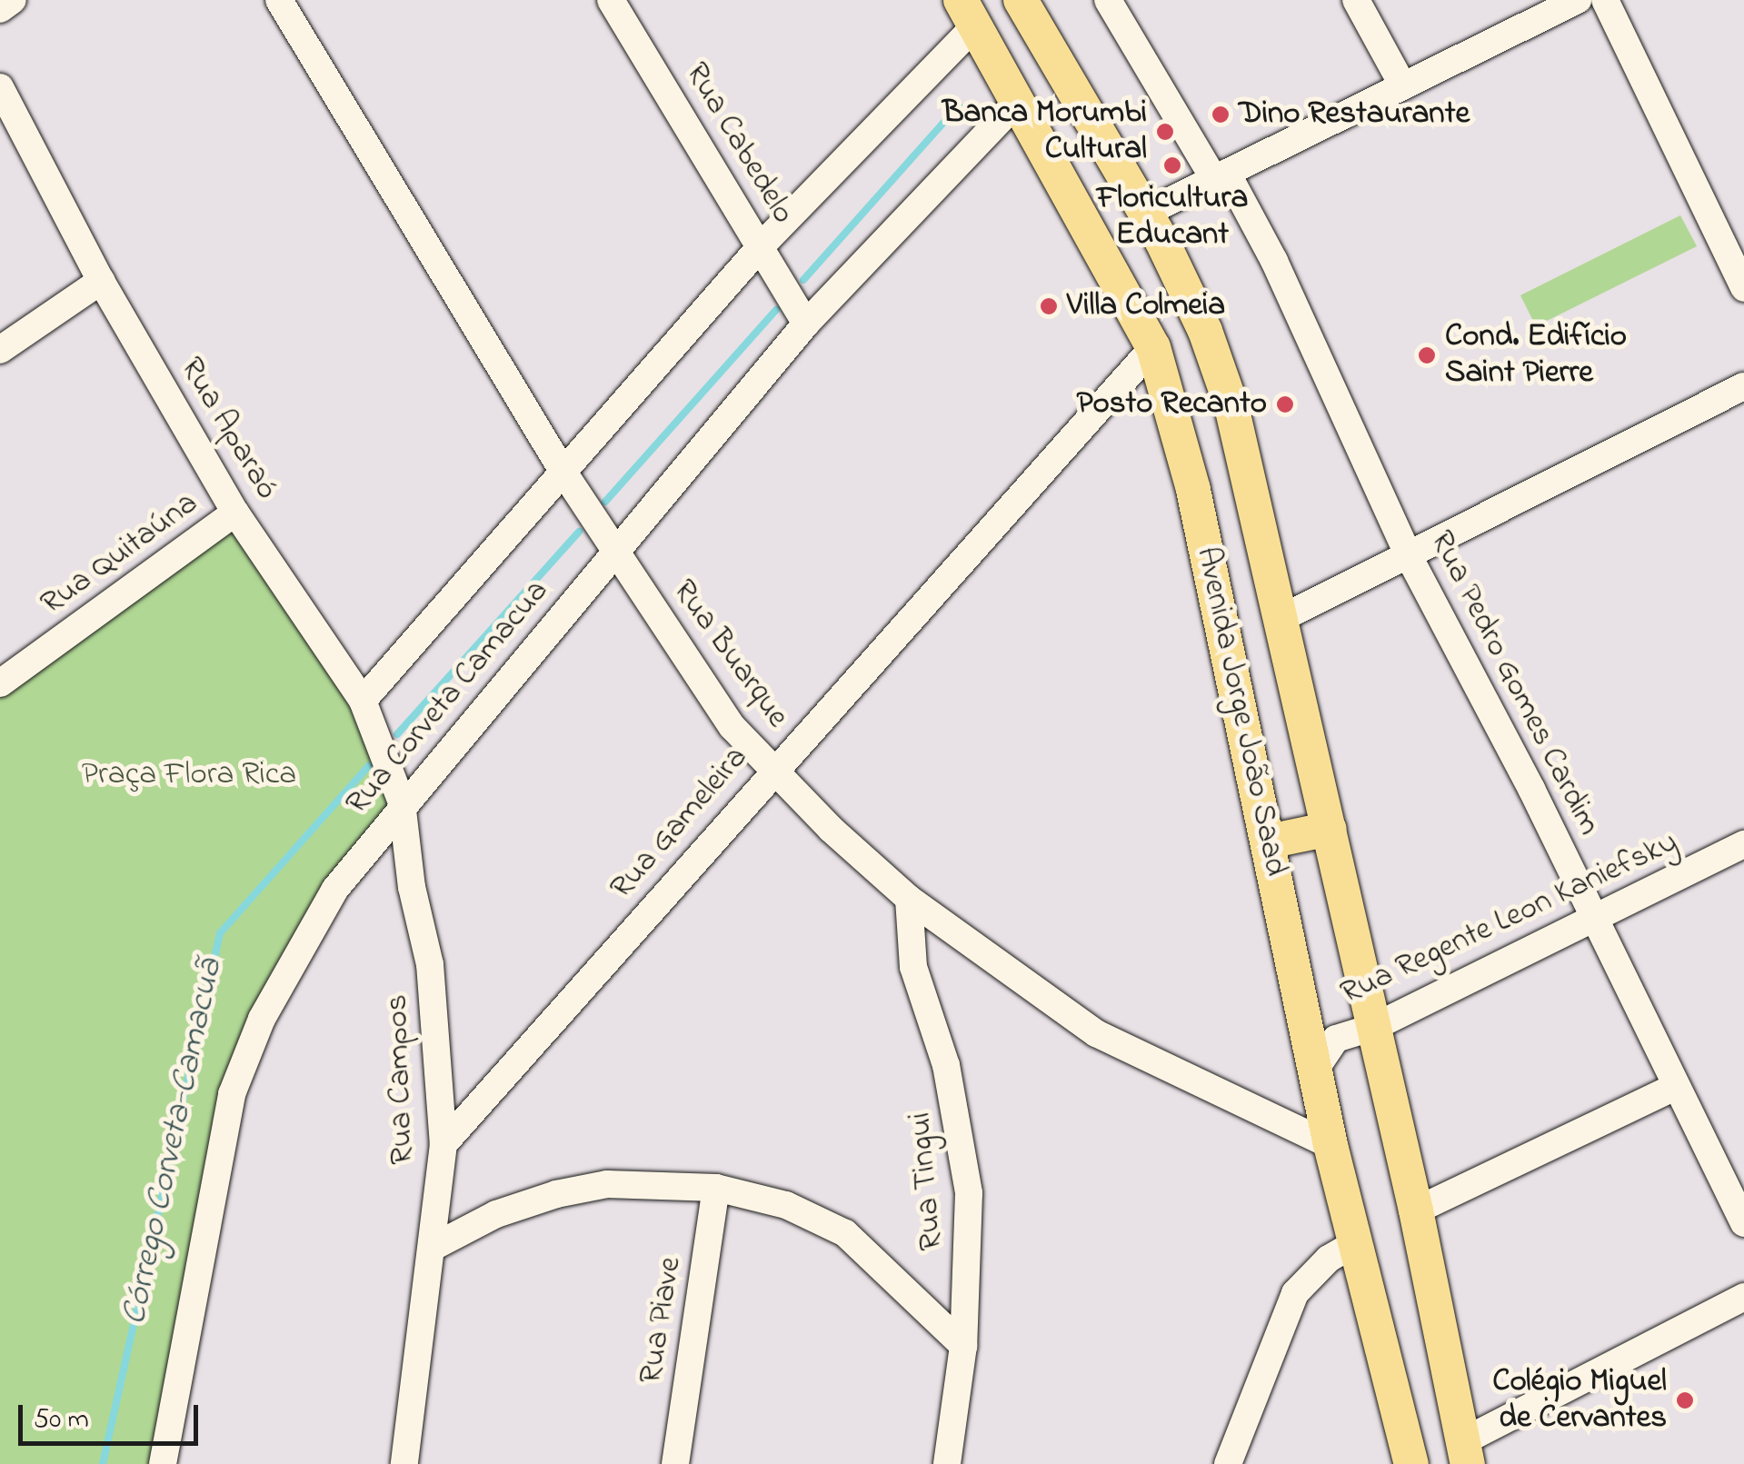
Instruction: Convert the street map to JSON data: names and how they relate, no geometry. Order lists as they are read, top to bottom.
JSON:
{
  "streets": {
    "main road": ["Avenida Jorge João Saad"],
    "street": [
      "Rua Cabedelo",
      "Rua Aparaó",
      "Rua Quitaúna",
      "Rua Buarque",
      "Rua Pedro Gomes Cardim",
      "Rua Corveta Camacua",
      "Rua Gameleira",
      "Rua Regente Leon Kaniefsky",
      "Rua Campos",
      "Rua Tingui",
      "Rua Piave"
    ]
  },
  "crossings": [
    ["Rua Cabedelo", "Rua Corveta Camacua"],
    ["Rua Aparaó", "Rua Quitaúna"],
    ["Rua Aparaó", "Rua Corveta Camacua"],
    ["Rua Aparaó", "Rua Campos"],
    ["Rua Buarque", "Rua Corveta Camacua"],
    ["Rua Buarque", "Avenida Jorge João Saad"],
    ["Rua Buarque", "Rua Gameleira"],
    ["Rua Buarque", "Rua Tingui"],
    ["Rua Pedro Gomes Cardim", "Rua Regente Leon Kaniefsky"],
    ["Rua Corveta Camacua", "Avenida Jorge João Saad"],
    ["Rua Corveta Camacua", "Rua Campos"],
    ["Avenida Jorge João Saad", "Rua Gameleira"],
    ["Avenida Jorge João Saad", "Rua Regente Leon Kaniefsky"],
    ["Rua Gameleira", "Rua Campos"]
  ],
  "water": ["Córrego Corveta-Camacuã"],
  "parks": ["Praça Flora Rica"],
  "places": [
    "Dino Restaurante",
    "Banca Morumbi Cultural",
    "Floricultura Educant",
    "Villa Colmeia",
    "Cond. Edifício Saint Pierre",
    "Posto Recanto",
    "Colégio Miguel de Cervantes"
  ],
  "scale_bar": "50 m"
}
